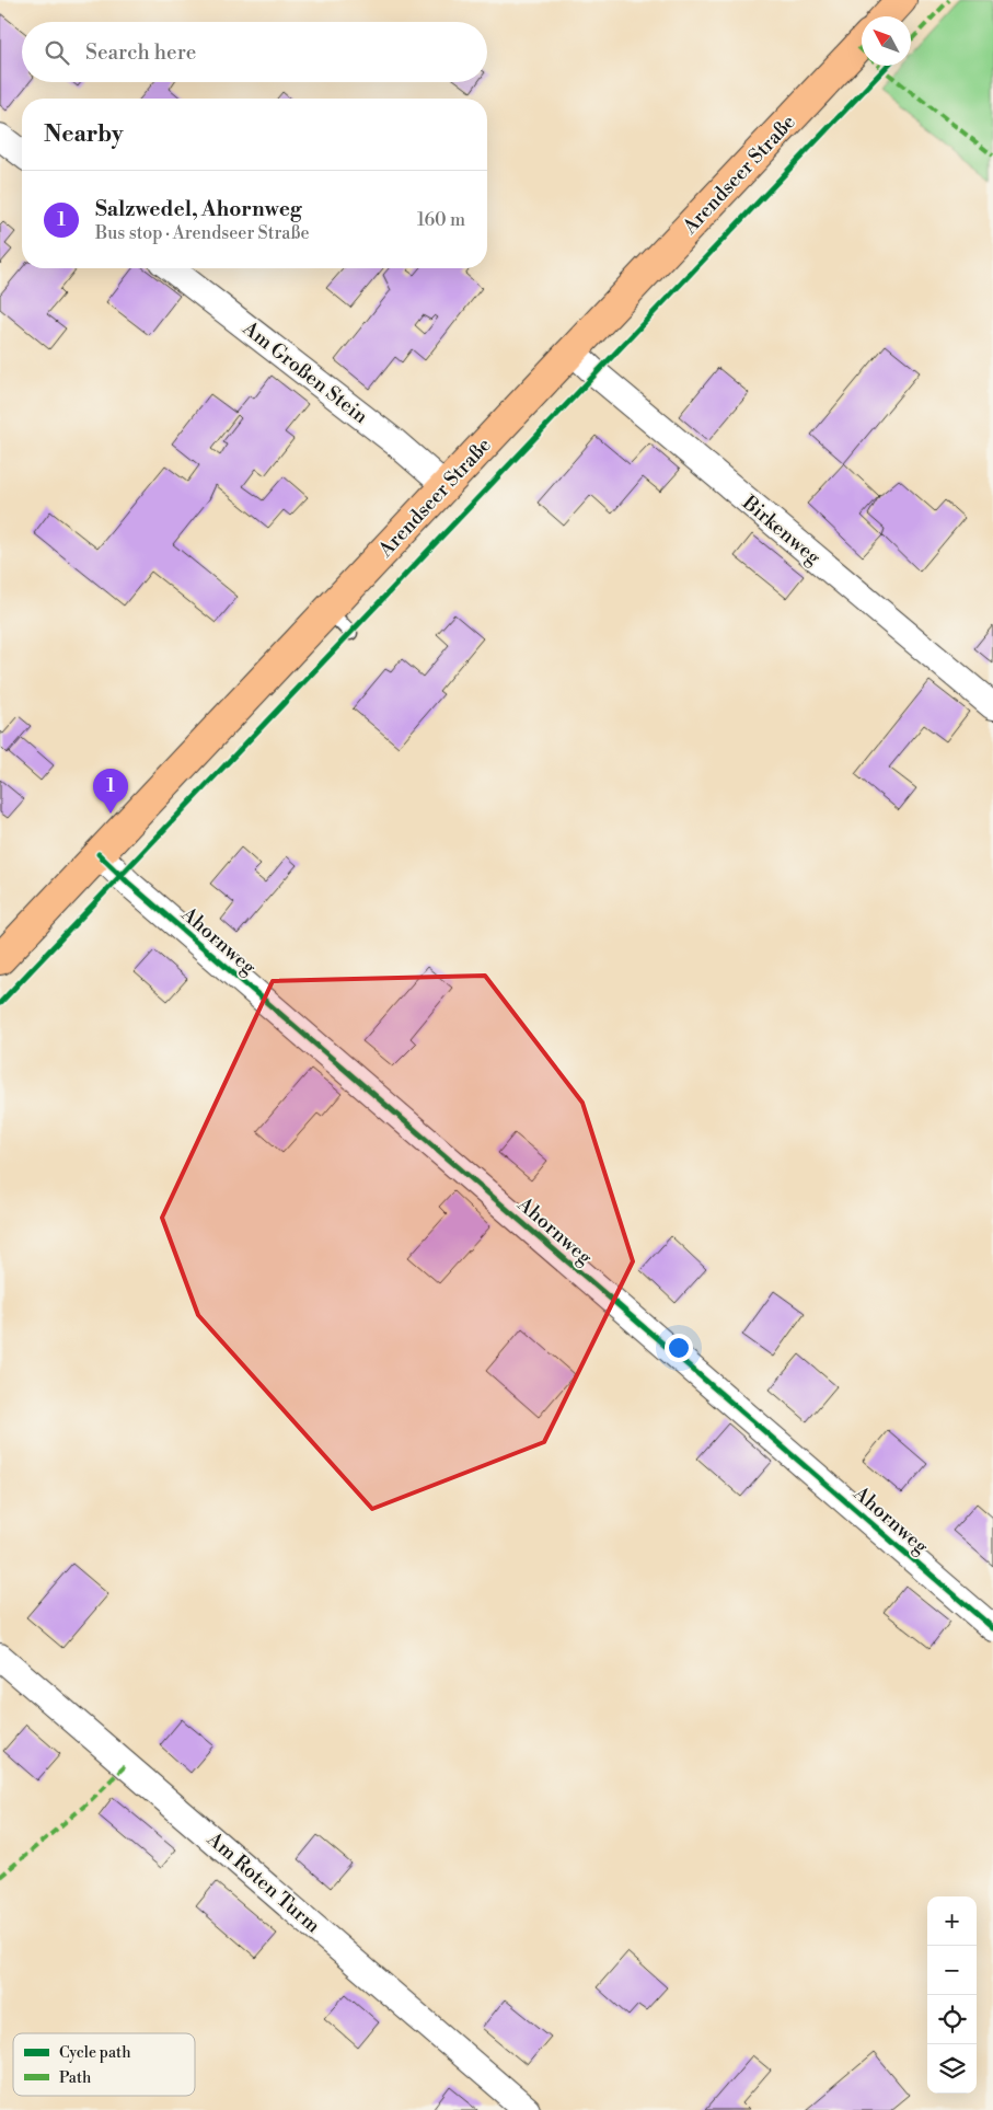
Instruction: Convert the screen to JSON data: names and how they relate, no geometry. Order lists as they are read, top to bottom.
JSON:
{
  "streets": {
    "main road": ["Arendseer Straße"],
    "street": [
      "Am Großen Stein",
      "Birkenweg",
      "Ahornweg",
      "Am Roten Turm"
    ]
  },
  "crossings": [
    ["Arendseer Straße", "Am Großen Stein"],
    ["Arendseer Straße", "Birkenweg"],
    ["Arendseer Straße", "Ahornweg"]
  ],
  "legend": ["Cycle path", "Path"],
  "north": "top left",
  "page": {
    "search": "Search here",
    "heading": "Nearby",
    "list": [
      {
        "mark": "1",
        "name": "Salzwedel, Ahornweg",
        "note": "Bus stop · Arendseer Straße",
        "value": "160 m"
      }
    ],
    "pins": "1",
    "map_buttons": ["+", "−"]
  }
}
